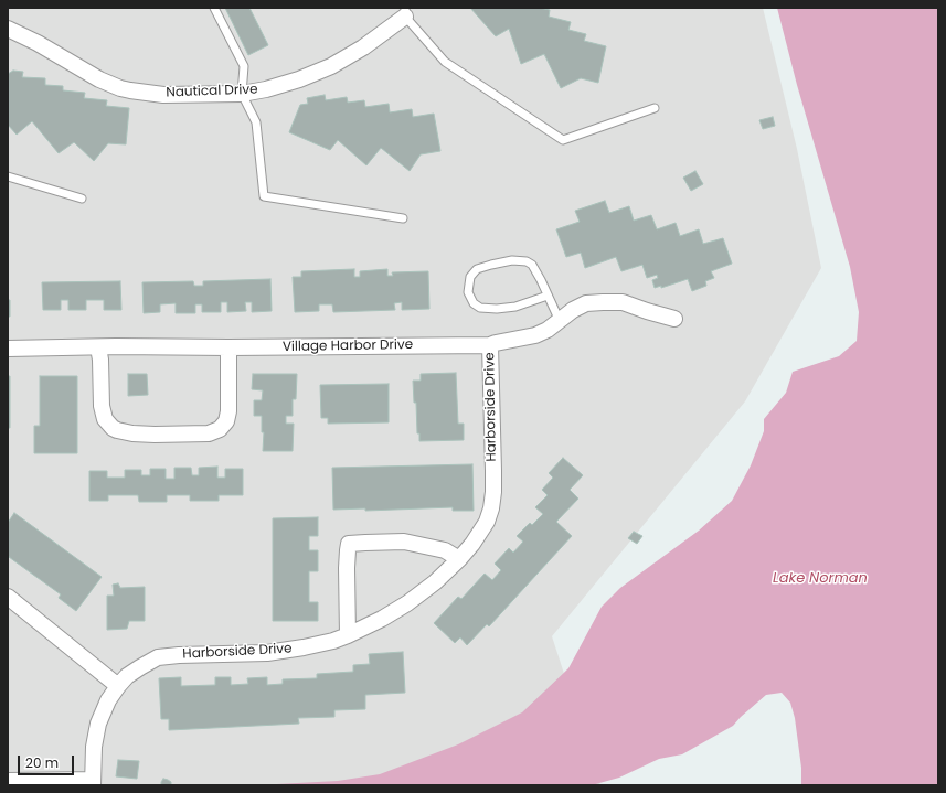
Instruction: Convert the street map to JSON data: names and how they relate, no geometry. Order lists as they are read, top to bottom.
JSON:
{
  "streets": {
    "street": ["Nautical Drive", "Village Harbor Drive", "Harborside Drive"]
  },
  "crossings": [
    ["Village Harbor Drive", "Harborside Drive"]
  ],
  "water": ["Lake Norman"],
  "scale_bar": "20 m"
}
